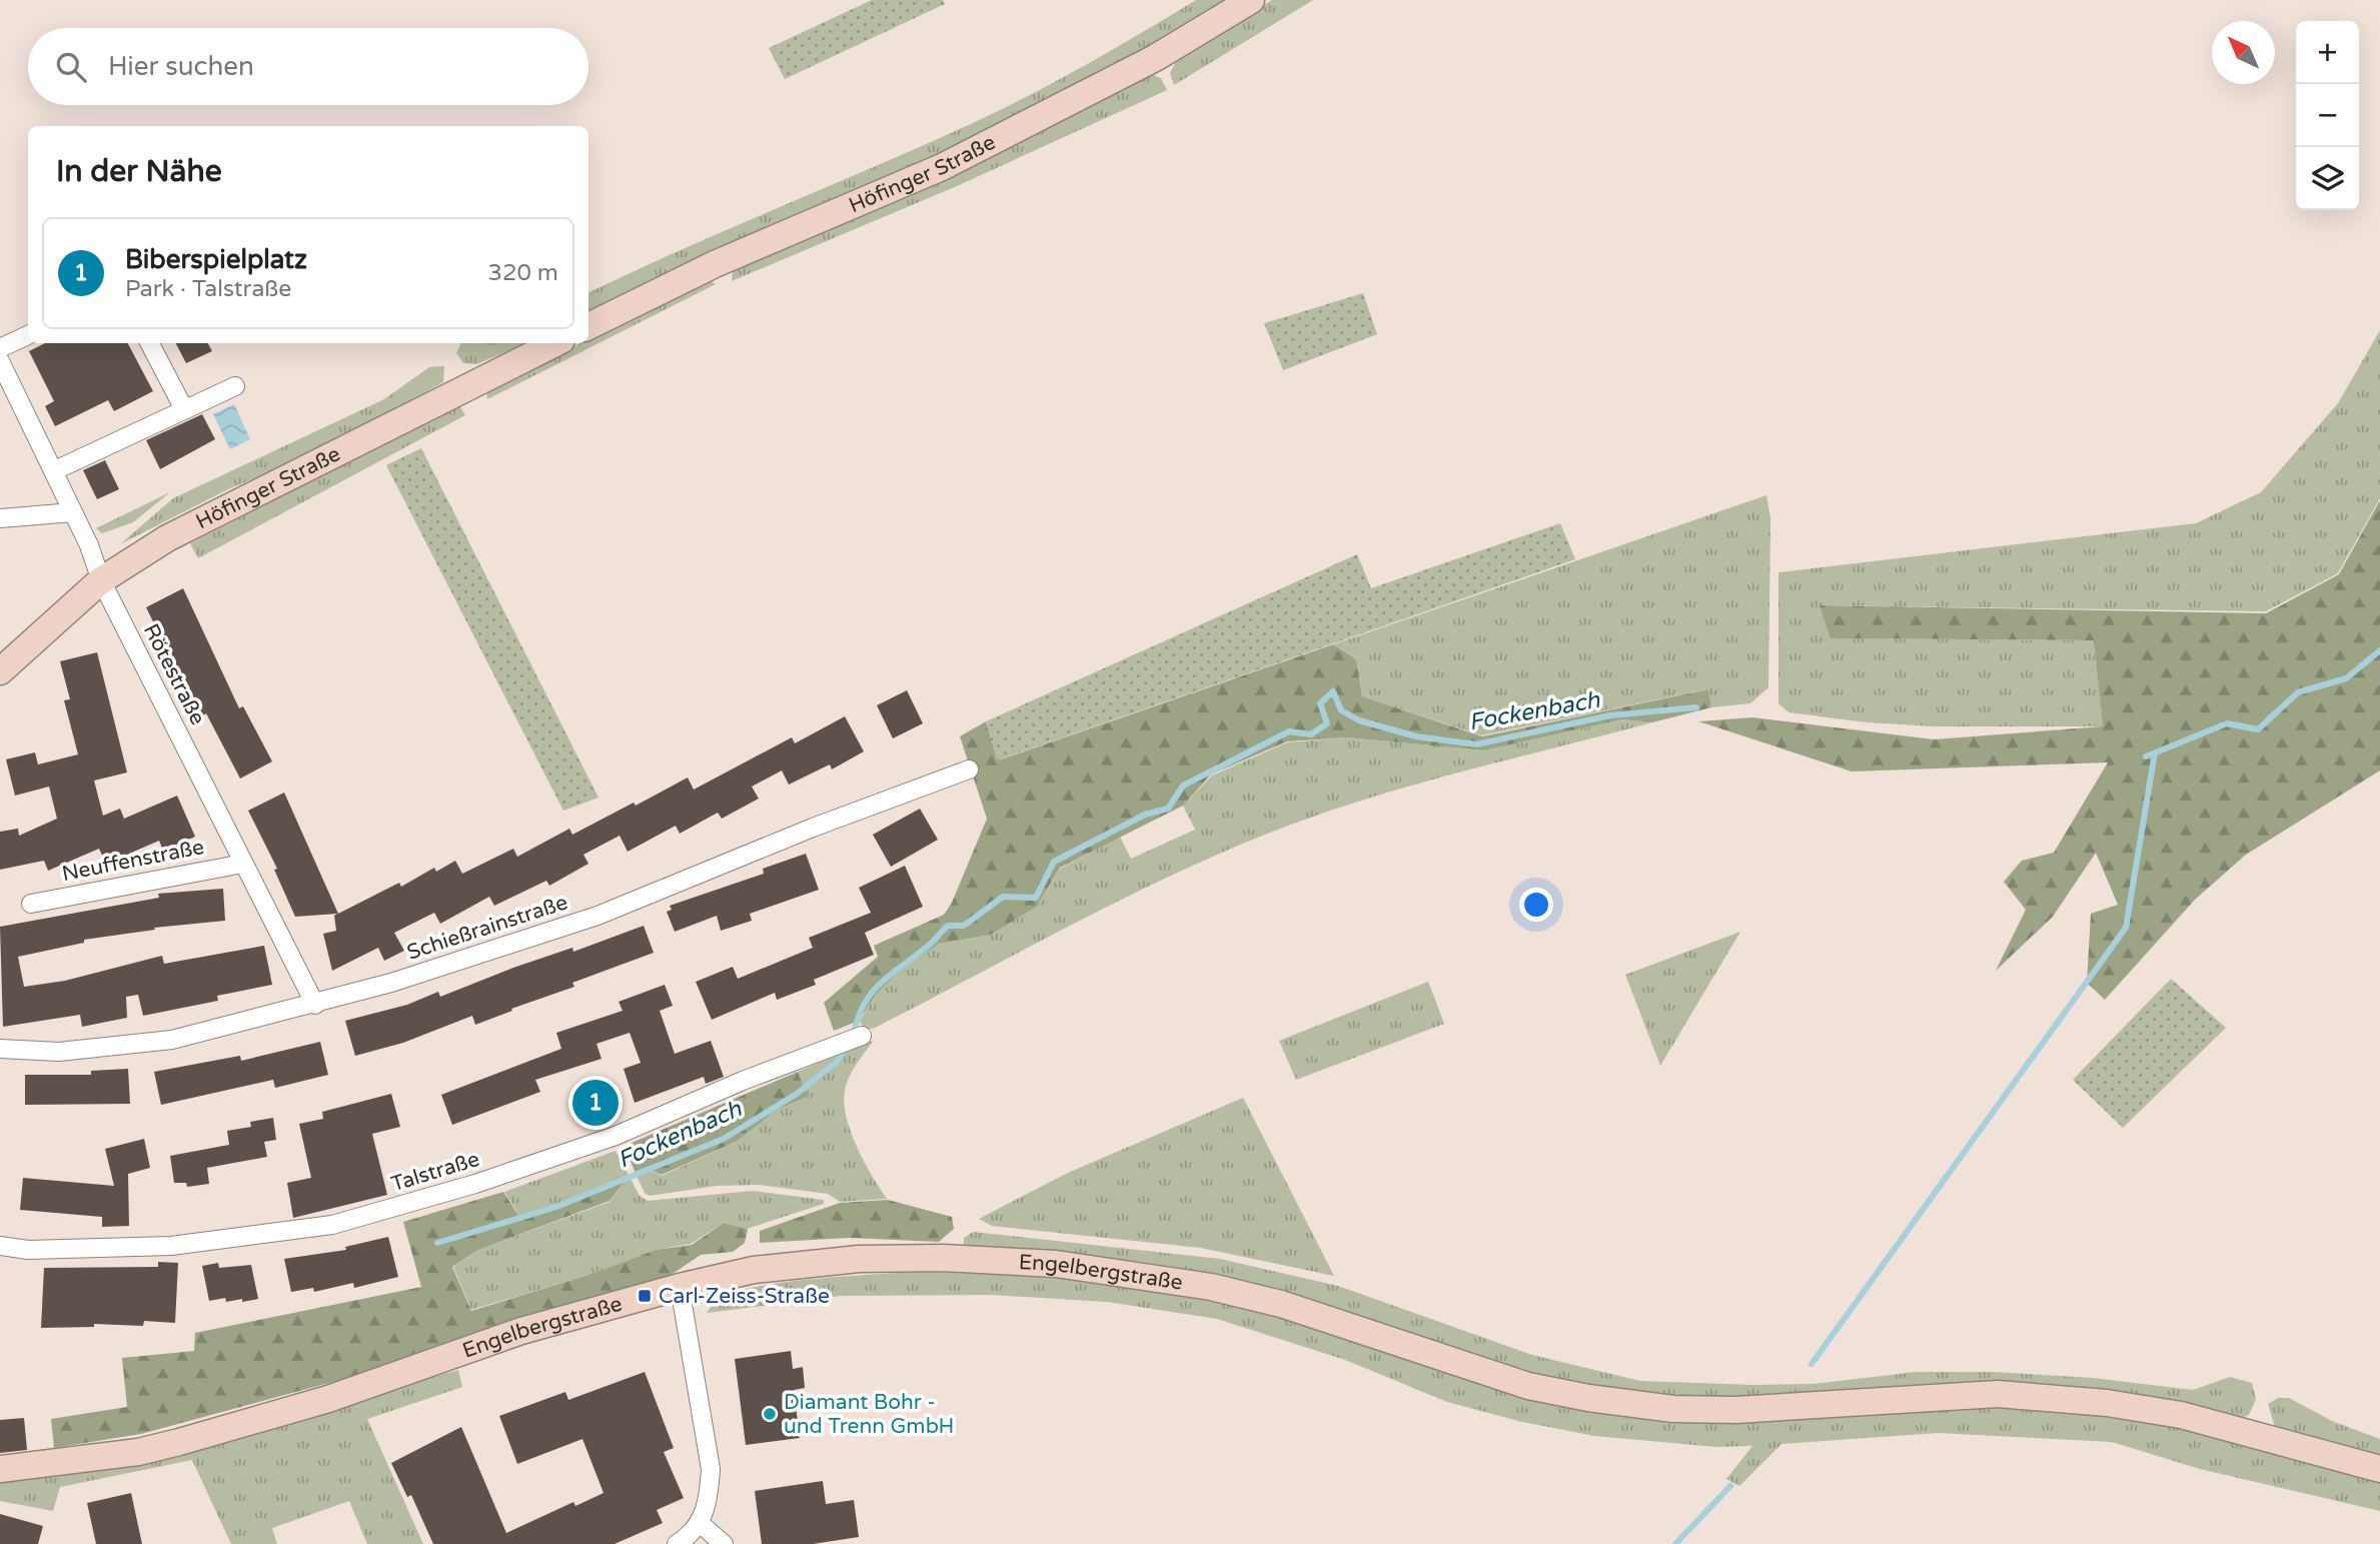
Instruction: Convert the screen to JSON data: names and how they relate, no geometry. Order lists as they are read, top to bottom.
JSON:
{
  "streets": {
    "street": [
      "Höfinger Straße",
      "Rötestraße",
      "Neuffenstraße",
      "Schießrainstraße",
      "Talstraße",
      "Engelbergstraße"
    ]
  },
  "crossings": [
    ["Höfinger Straße", "Rötestraße"],
    ["Rötestraße", "Neuffenstraße"],
    ["Rötestraße", "Schießrainstraße"]
  ],
  "water": ["Fockenbach"],
  "places": {
    "transit": ["Carl-Zeiss-Straße"],
    "other": ["Diamant Bohr - und Trenn GmbH"]
  },
  "north": "top left",
  "page": {
    "map_buttons": ["+", "−"],
    "search": "Hier suchen",
    "heading": "In der Nähe",
    "list": [
      {
        "mark": "1",
        "name": "Biberspielplatz",
        "note": "Park · Talstraße",
        "value": "320 m"
      }
    ],
    "pins": "1"
  }
}
